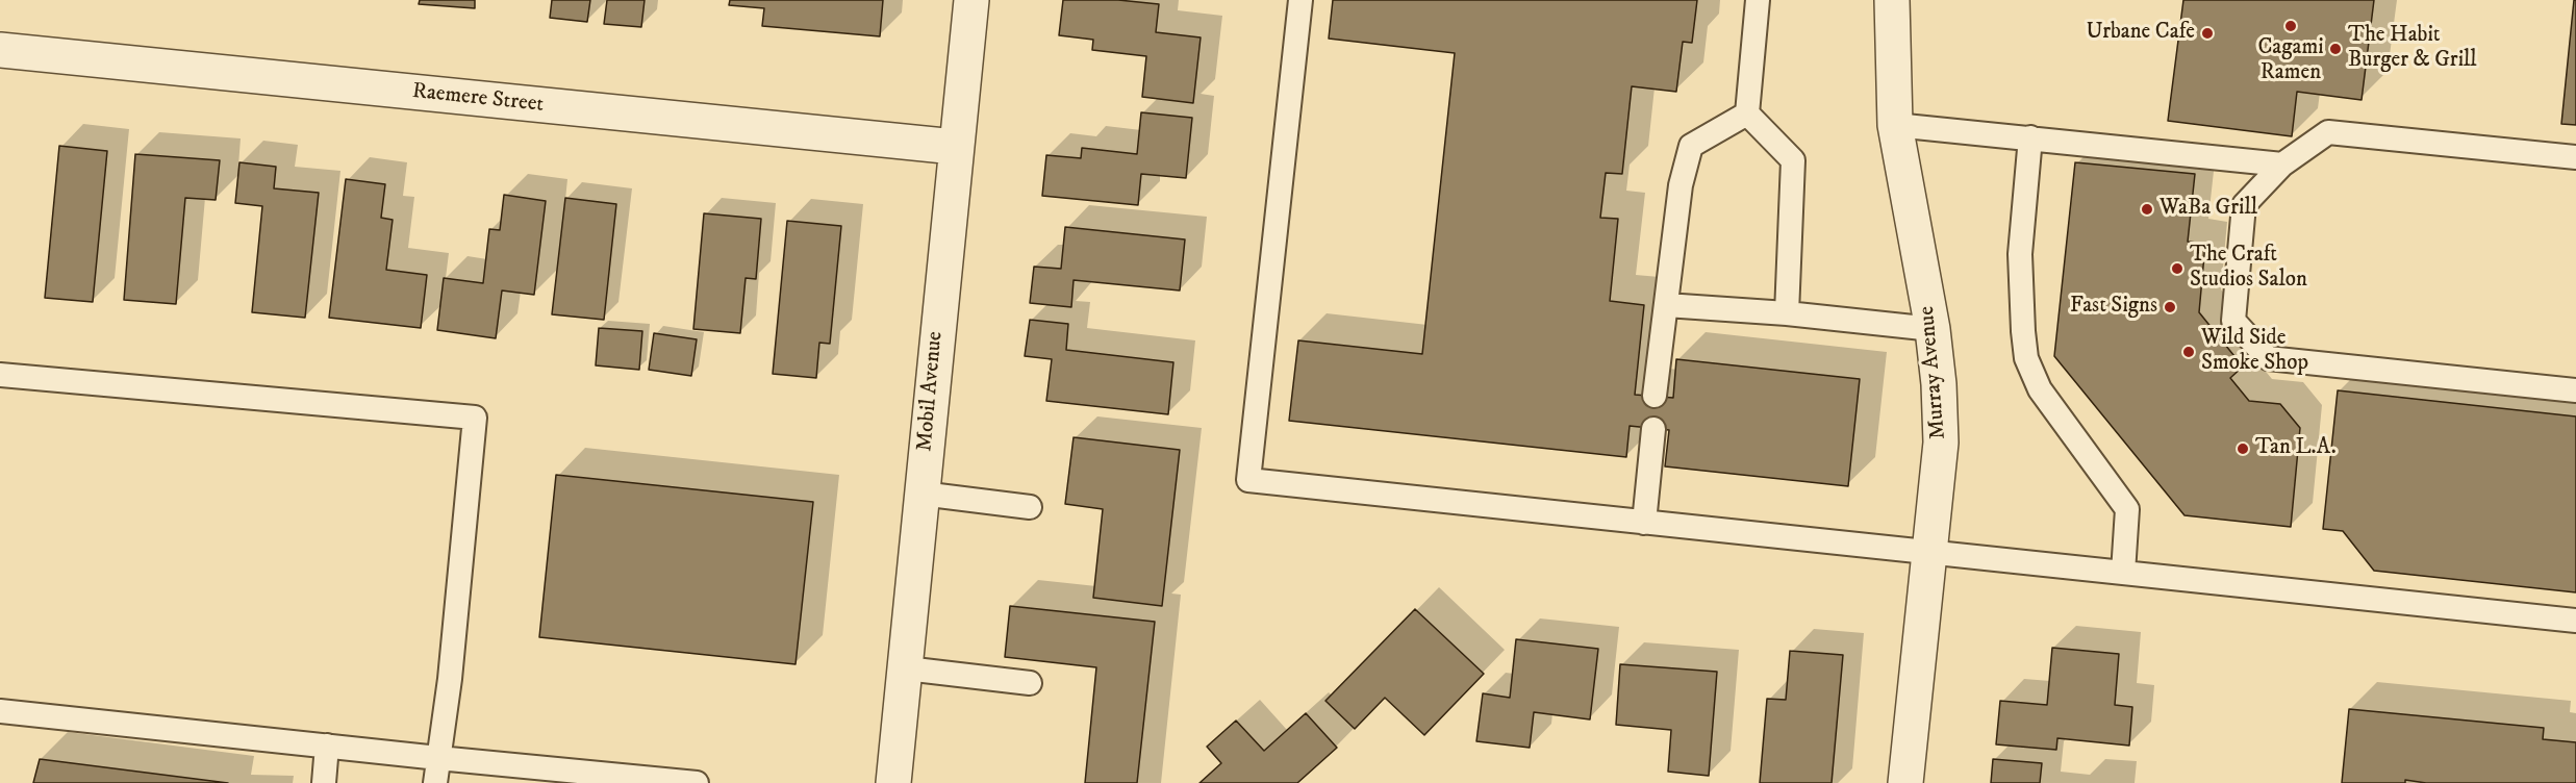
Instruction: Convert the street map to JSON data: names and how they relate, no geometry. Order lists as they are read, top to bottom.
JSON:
{
  "streets": {
    "street": ["Raemere Street", "Murray Avenue", "Mobil Avenue"]
  },
  "crossings": [
    ["Raemere Street", "Mobil Avenue"]
  ],
  "places": [
    "Cagami Ramen",
    "Urbane Cafe",
    "The Habit Burger & Grill",
    "WaBa Grill",
    "The Craft Studios Salon",
    "Fast Signs",
    "Wild Side Smoke Shop",
    "Tan L.A."
  ]
}
